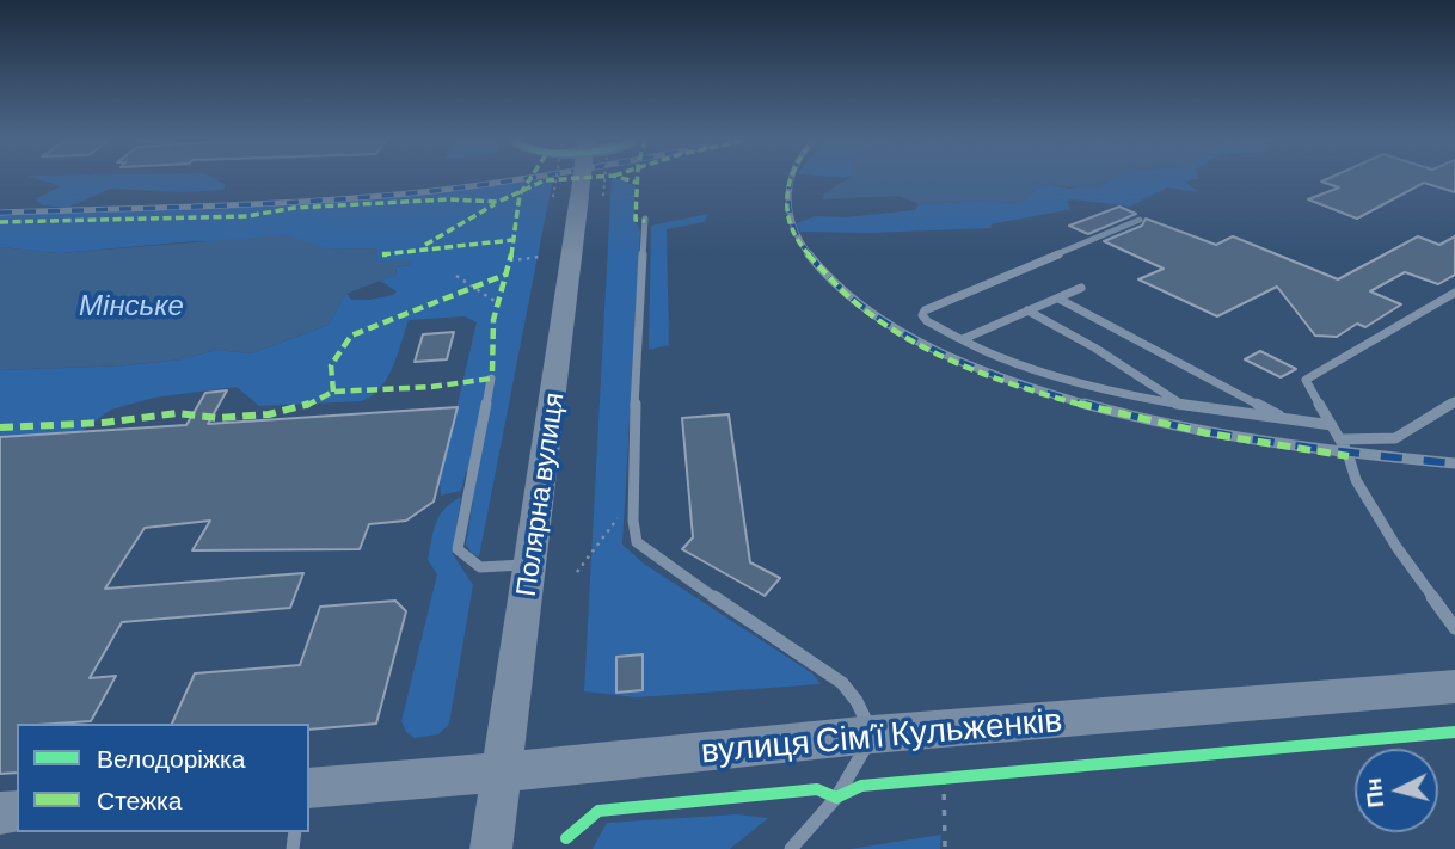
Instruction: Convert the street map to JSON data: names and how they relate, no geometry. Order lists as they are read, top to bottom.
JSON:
{
  "streets": {
    "main road": ["Полярна вулиця", "вулиця Сімʼї Кульженків"]
  },
  "crossings": [
    ["Полярна вулиця", "вулиця Сімʼї Кульженків"]
  ],
  "water": ["Мінське"],
  "legend": ["Велодоріжка", "Стежка"],
  "north": "left"
}
